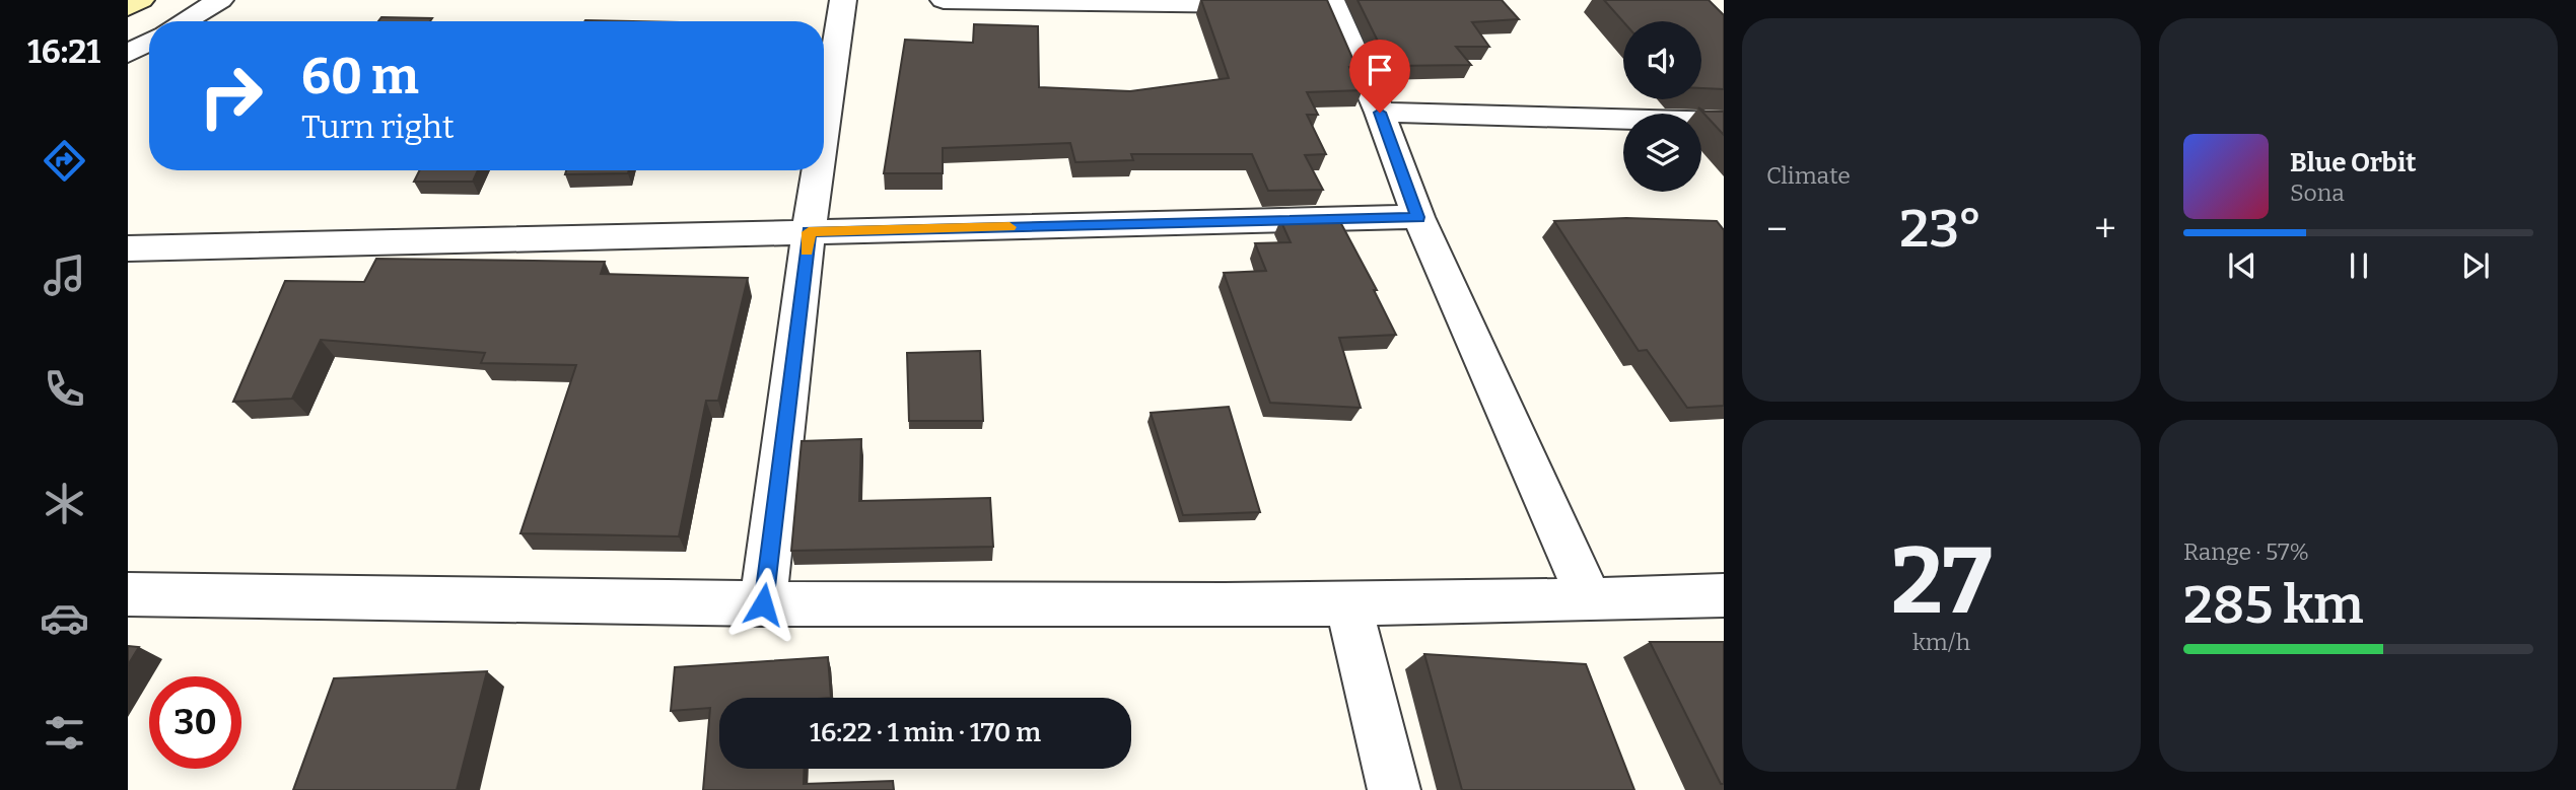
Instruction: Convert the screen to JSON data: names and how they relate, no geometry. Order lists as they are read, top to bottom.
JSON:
{
  "page": {
    "tabs": "16:21",
    "tile": [
      "Climate",
      ["27", "km/h"],
      ["Range · 57%", "285 km"]
    ],
    "turn": ["60 m", "Turn right"],
    "song": ["Blue Orbit", "Sona"],
    "heat": ["−", "23°", "+"],
    "limit": "30",
    "trip": "16:22 · 1 min · 170 m"
  }
}
